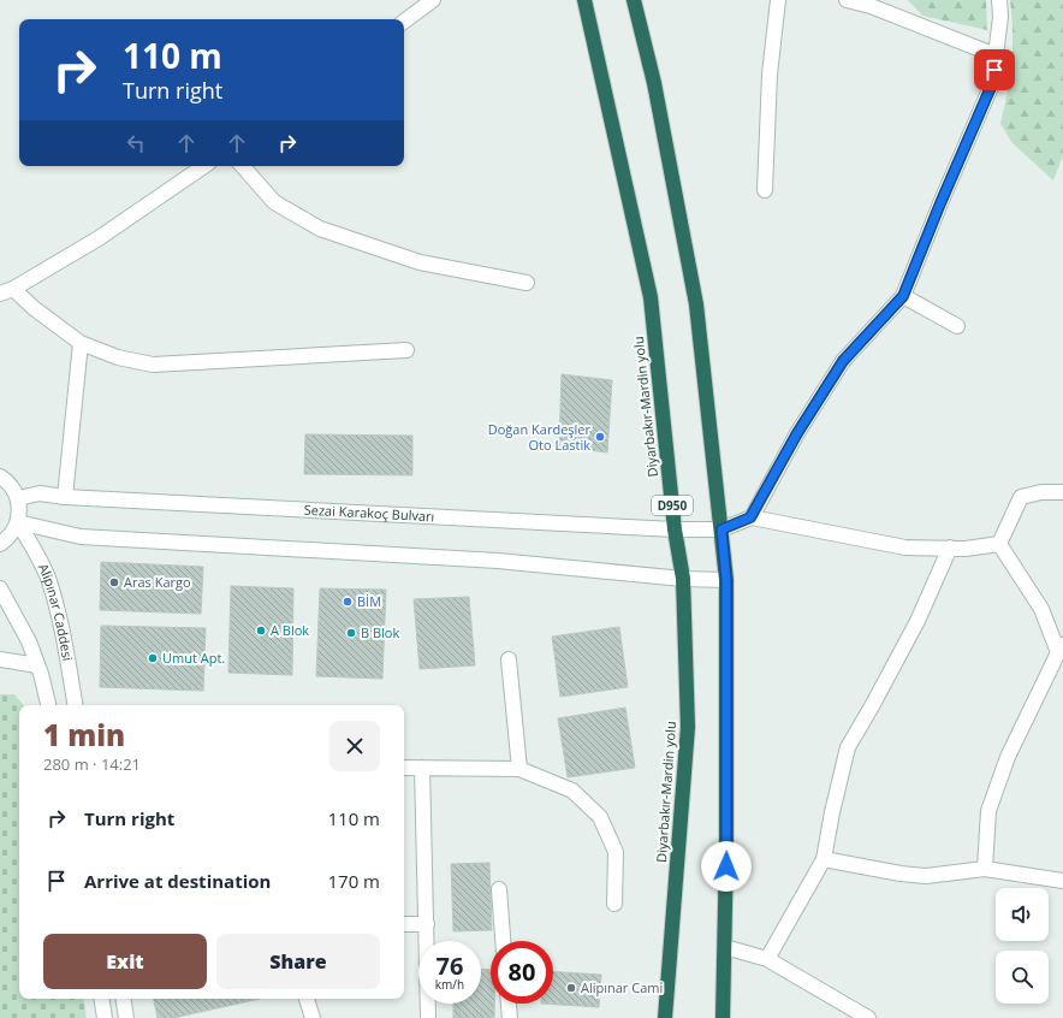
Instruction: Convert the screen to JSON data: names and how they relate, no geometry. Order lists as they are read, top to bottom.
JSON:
{
  "streets": {
    "highway": ["Diyarbakır-Mardin yolu", "D950"],
    "street": ["Sezai Karakoç Bulvarı", "Alipınar Caddesi"]
  },
  "crossings": [
    ["Diyarbakır-Mardin yolu", "Sezai Karakoç Bulvarı"]
  ],
  "places": [
    "Doğan Kardeşler Oto Lastik",
    "Aras Kargo",
    "BİM",
    "A Blok",
    "B Blok",
    "Umut Apt.",
    "Alipınar Cami"
  ],
  "page": {
    "turn": ["110 m", "Turn right"],
    "heading": ["1 min", "280 m · 14:21"],
    "list": [
      {
        "name": "Turn right",
        "value": "110 m"
      },
      {
        "name": "Arrive at destination",
        "value": "170 m"
      }
    ],
    "buttons": ["Exit", "Share"],
    "speed": "76 km/h",
    "limit": "80"
  }
}
